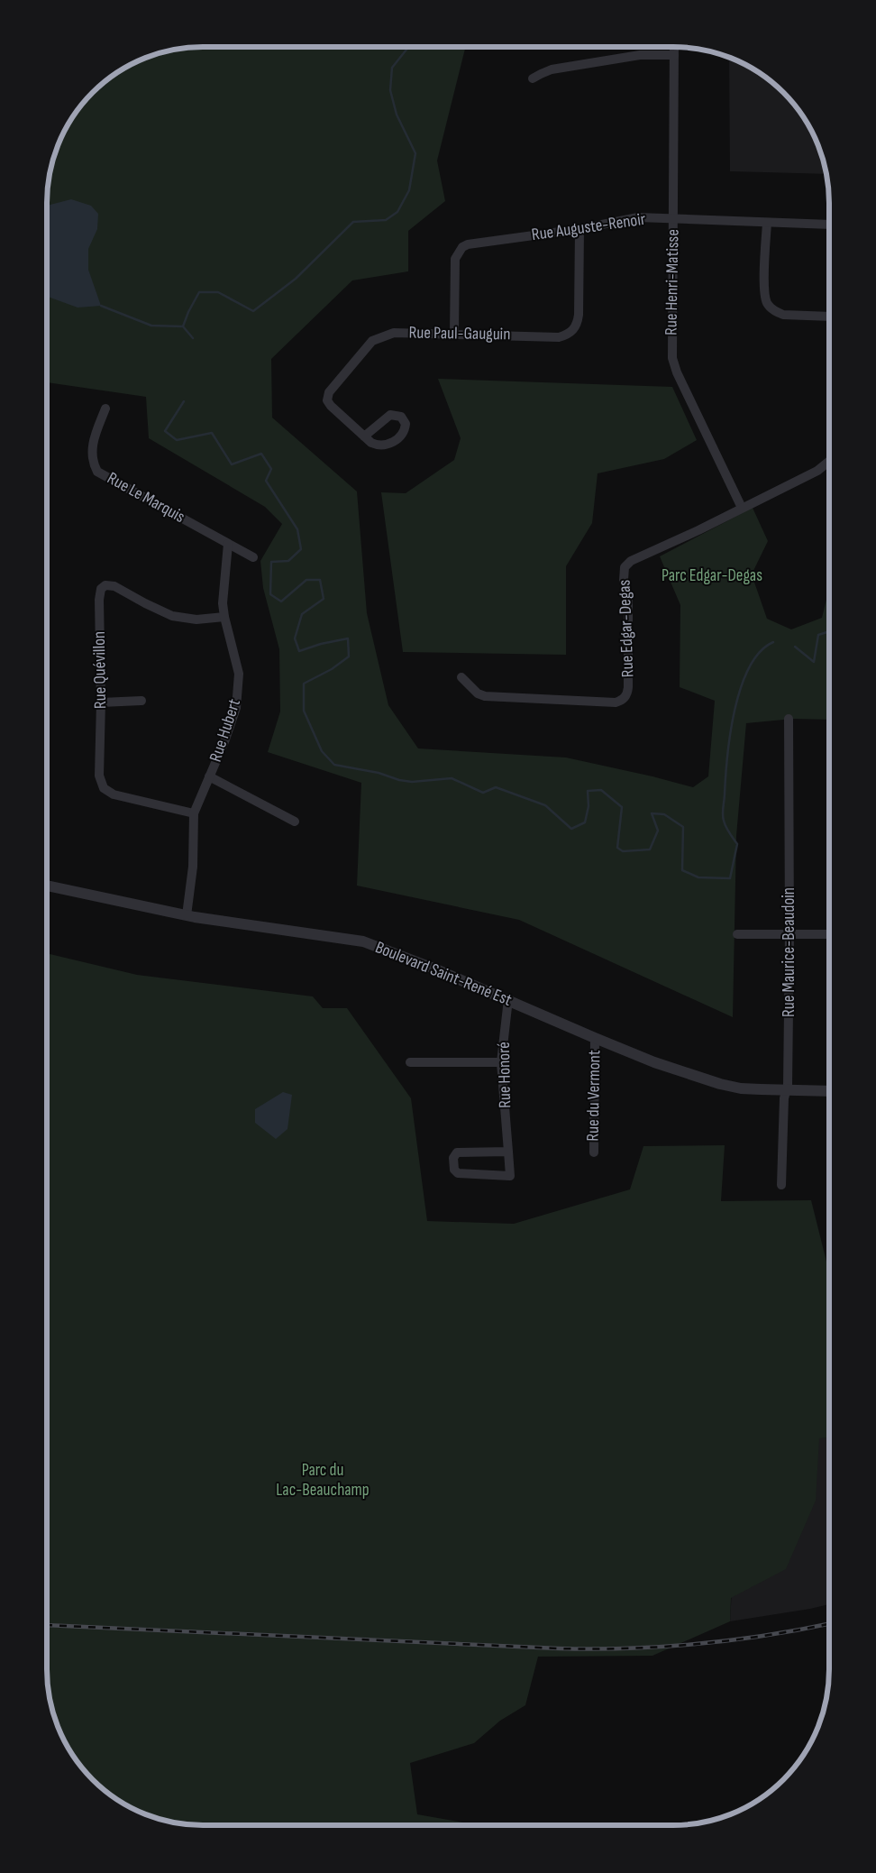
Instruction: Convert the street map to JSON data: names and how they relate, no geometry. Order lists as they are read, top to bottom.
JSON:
{
  "streets": {
    "street": [
      "Rue Auguste-Renoir",
      "Rue Henri-Matisse",
      "Rue Paul-Gauguin",
      "Rue Le Marquis",
      "Rue Edgar-Degas",
      "Rue Quévillon",
      "Rue Hubert",
      "Rue Maurice-Beaudoin",
      "Boulevard Saint-René Est",
      "Rue Honoré",
      "Rue du Vermont"
    ]
  },
  "crossings": [
    ["Rue Auguste-Renoir", "Rue Henri-Matisse"],
    ["Rue Auguste-Renoir", "Rue Paul-Gauguin"],
    ["Rue Henri-Matisse", "Rue Edgar-Degas"],
    ["Rue Le Marquis", "Rue Hubert"],
    ["Rue Quévillon", "Rue Hubert"],
    ["Rue Hubert", "Boulevard Saint-René Est"],
    ["Rue Maurice-Beaudoin", "Boulevard Saint-René Est"],
    ["Boulevard Saint-René Est", "Rue Honoré"],
    ["Boulevard Saint-René Est", "Rue du Vermont"]
  ],
  "parks": ["Parc Edgar-Degas", "Parc du Lac-Beauchamp"]
}
